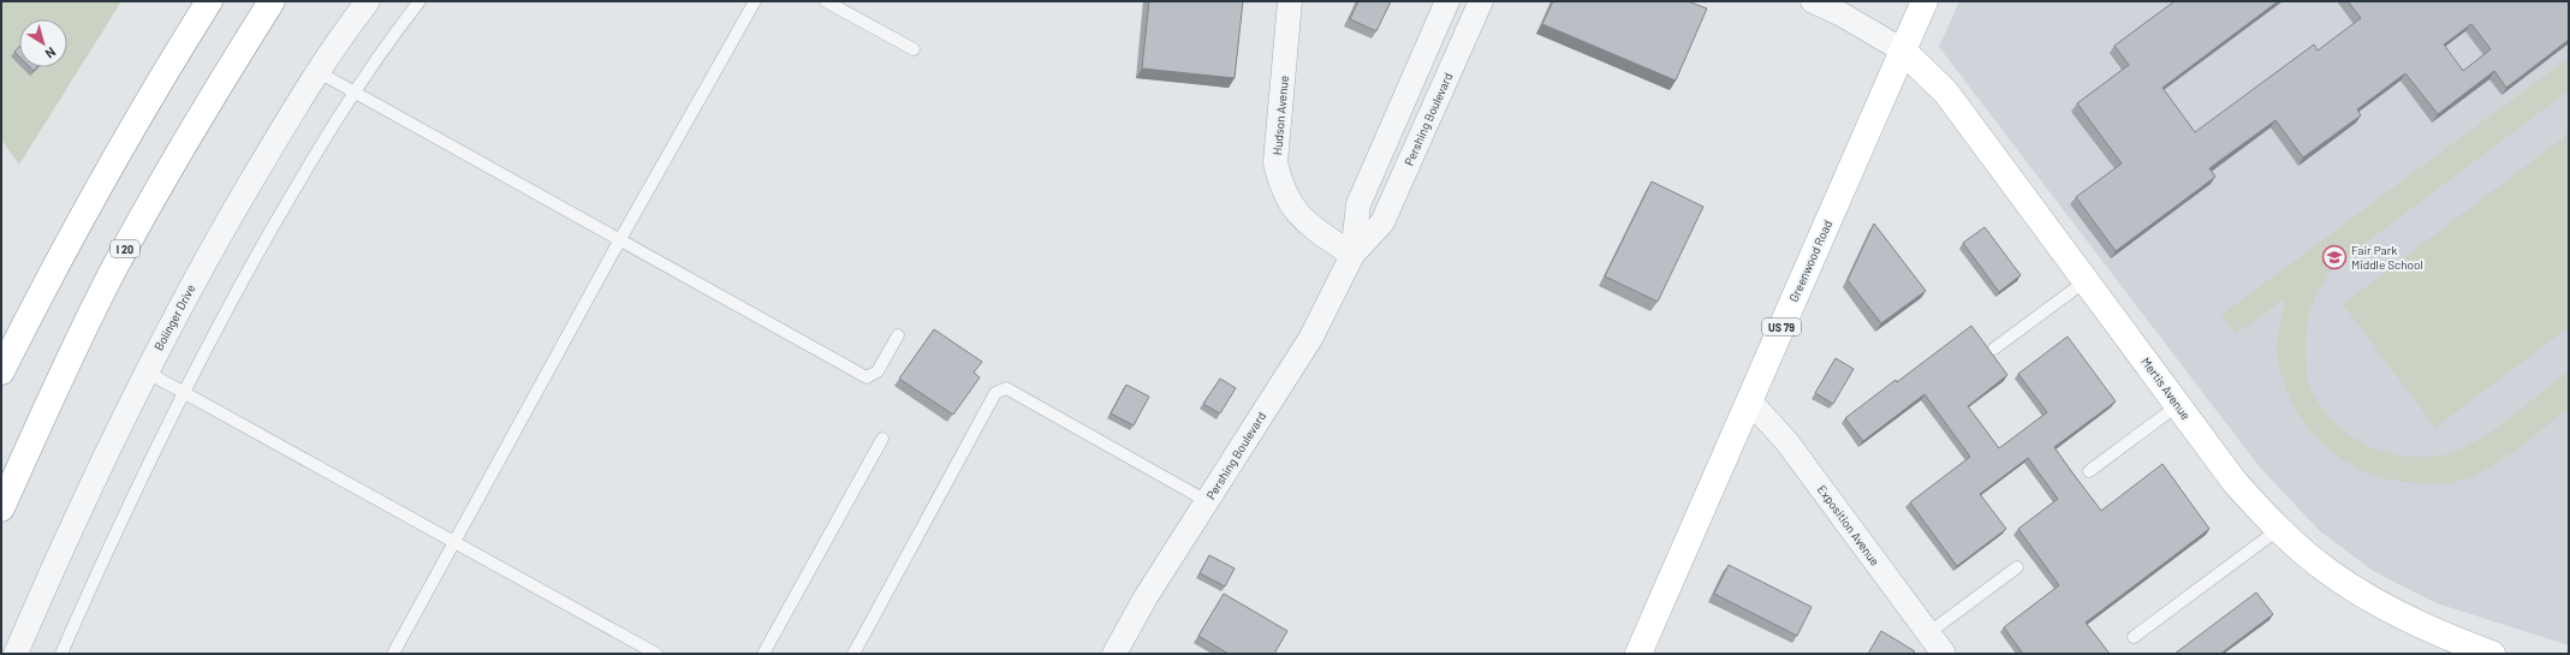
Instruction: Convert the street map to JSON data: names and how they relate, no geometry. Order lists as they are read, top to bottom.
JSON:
{
  "streets": {
    "main road": [
      "I 20",
      "Greenwood Road",
      "US 79",
      "Mertis Avenue"
    ],
    "street": [
      "Hudson Avenue",
      "Pershing Boulevard",
      "Bolinger Drive",
      "Exposition Avenue"
    ]
  },
  "crossings": [
    ["Hudson Avenue", "Pershing Boulevard"],
    ["Greenwood Road", "Mertis Avenue"],
    ["Greenwood Road", "Exposition Avenue"]
  ],
  "places": {
    "school or university": ["Fair Park Middle School"]
  },
  "north": "bottom right"
}
